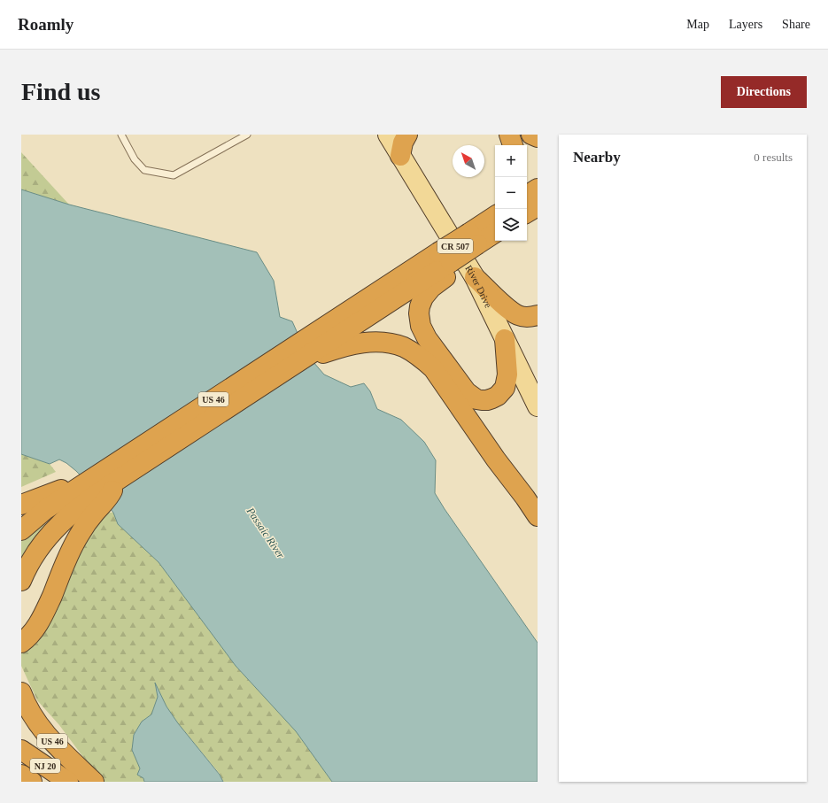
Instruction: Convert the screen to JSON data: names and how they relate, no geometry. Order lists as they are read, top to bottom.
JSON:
{
  "streets": {
    "highway": ["US 46", "NJ 20"],
    "main road": ["CR 507", "River Drive"]
  },
  "water": ["Passaic River"],
  "north": "top left",
  "page": {
    "header": "Roamly",
    "nav": ["Map", "Layers", "Share"],
    "buttons": "Directions",
    "title": "Find us",
    "heading": ["Nearby", "0 results"],
    "map_buttons": ["+", "−"]
  }
}
